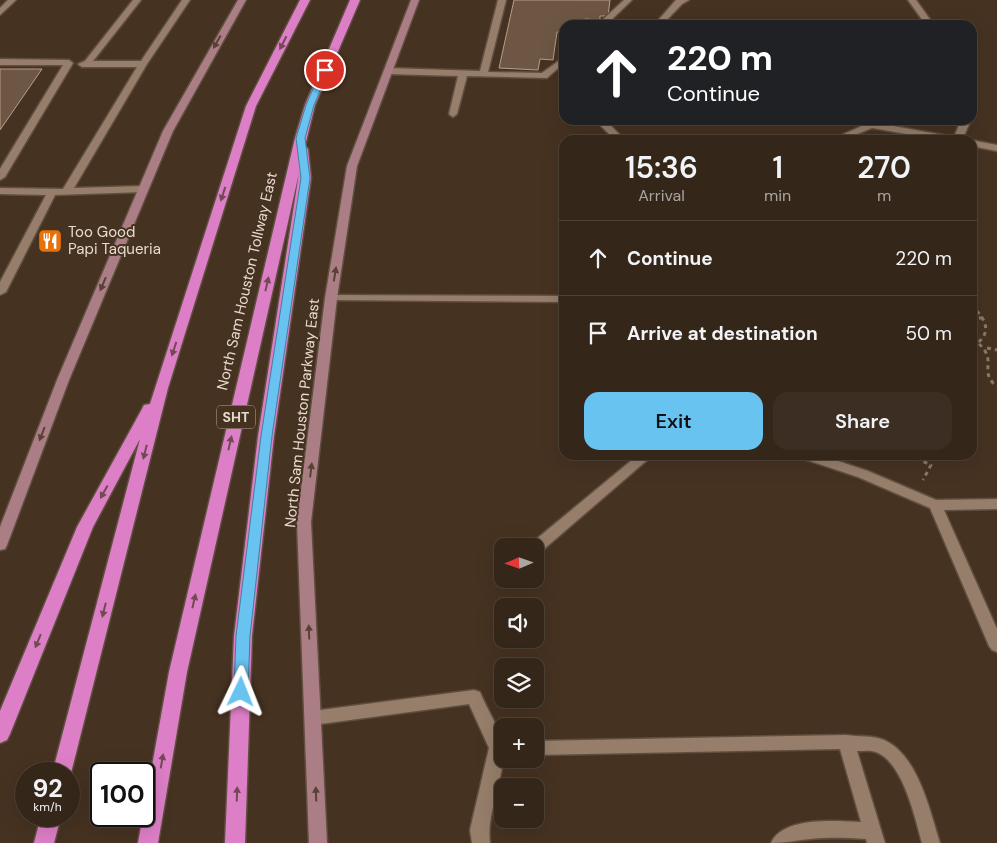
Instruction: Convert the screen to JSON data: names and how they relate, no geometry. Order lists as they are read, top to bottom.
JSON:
{
  "streets": {
    "highway": ["North Sam Houston Tollway East", "SHT"],
    "main road": ["North Sam Houston Parkway East"]
  },
  "one_way": ["North Sam Houston Parkway East"],
  "places": {
    "restaurant": ["Too Good Papi Taqueria"]
  },
  "north": "left",
  "page": {
    "turn": ["220 m", "Continue"],
    "eta": [
      "15:36",
      "Arrival",
      "1",
      "min",
      "270",
      "m"
    ],
    "list": [
      {
        "name": "Continue",
        "value": "220 m"
      },
      {
        "name": "Arrive at destination",
        "value": "50 m"
      }
    ],
    "buttons": ["Exit", "Share"],
    "map_buttons": ["+", "−"],
    "speed": "92 km/h",
    "limit": "100"
  }
}
